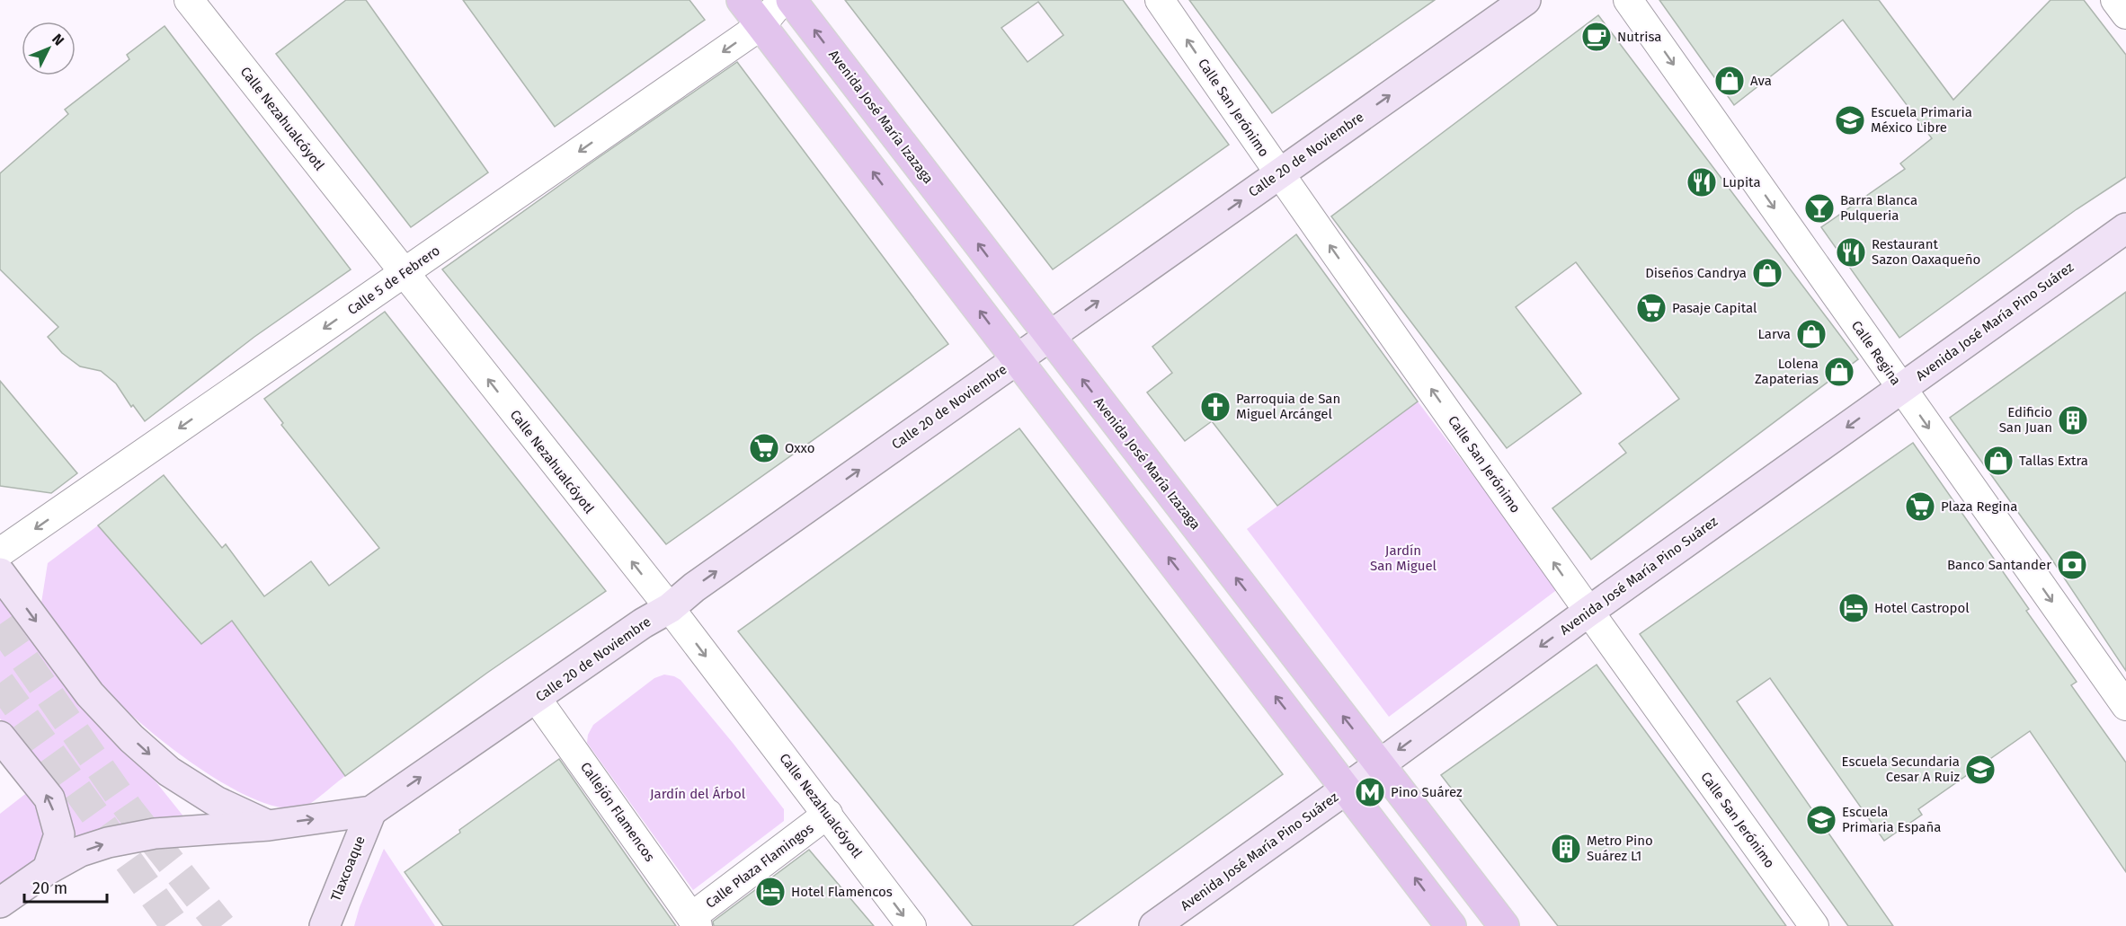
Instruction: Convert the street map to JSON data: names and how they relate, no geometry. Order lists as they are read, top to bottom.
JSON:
{
  "streets": {
    "main road": [
      "Avenida José María Izazaga",
      "Calle 20 de Noviembre",
      "Avenida José María Pino Suárez",
      "Tlaxcoaque"
    ],
    "street": [
      "Calle San Jerónimo",
      "Calle Nezahualcóyotl",
      "Calle 5 de Febrero",
      "Calle Regina",
      "Callejón Flamencos",
      "Calle Plaza Flamingos"
    ]
  },
  "crossings": [
    ["Calle San Jerónimo", "Calle 20 de Noviembre"],
    ["Calle San Jerónimo", "Avenida José María Pino Suárez"],
    ["Avenida José María Izazaga", "Calle 20 de Noviembre"],
    ["Avenida José María Izazaga", "Avenida José María Pino Suárez"],
    ["Calle Nezahualcóyotl", "Calle 20 de Noviembre"],
    ["Calle Nezahualcóyotl", "Calle 5 de Febrero"],
    ["Calle Nezahualcóyotl", "Calle Plaza Flamingos"],
    ["Calle 20 de Noviembre", "Callejón Flamencos"],
    ["Calle 20 de Noviembre", "Tlaxcoaque"],
    ["Avenida José María Pino Suárez", "Calle Regina"],
    ["Callejón Flamencos", "Calle Plaza Flamingos"]
  ],
  "one_way": [
    "Calle San Jerónimo",
    "Calle 20 de Noviembre",
    "Calle 5 de Febrero",
    "Avenida José María Pino Suárez",
    "Calle Regina"
  ],
  "parks": ["Jardín San Miguel", "Jardín del Árbol"],
  "places": {
    "cafe": ["Nutrisa"],
    "shop": [
      "Ava",
      "Diseños Candrya",
      "Larva",
      "Lolena Zapaterias",
      "Tallas Extra"
    ],
    "school or university": ["Escuela Primaria México Libre", "Escuela Secundaria Cesar A Ruiz", "Escuela Primaria España"],
    "restaurant": ["Lupita", "Restaurant Sazon Oaxaqueño"],
    "bar": ["Barra Blanca Pulqueria"],
    "supermarket": ["Pasaje Capital", "Oxxo", "Plaza Regina"],
    "church": ["Parroquia de San Miguel Arcángel"],
    "building": ["Edificio San Juan", "Metro Pino Suárez L1"],
    "bank": ["Banco Santander"],
    "hotel": ["Hotel Castropol", "Hotel Flamencos"],
    "metro station": ["Pino Suárez"]
  },
  "scale_bar": "20 m",
  "north": "top right"
}
